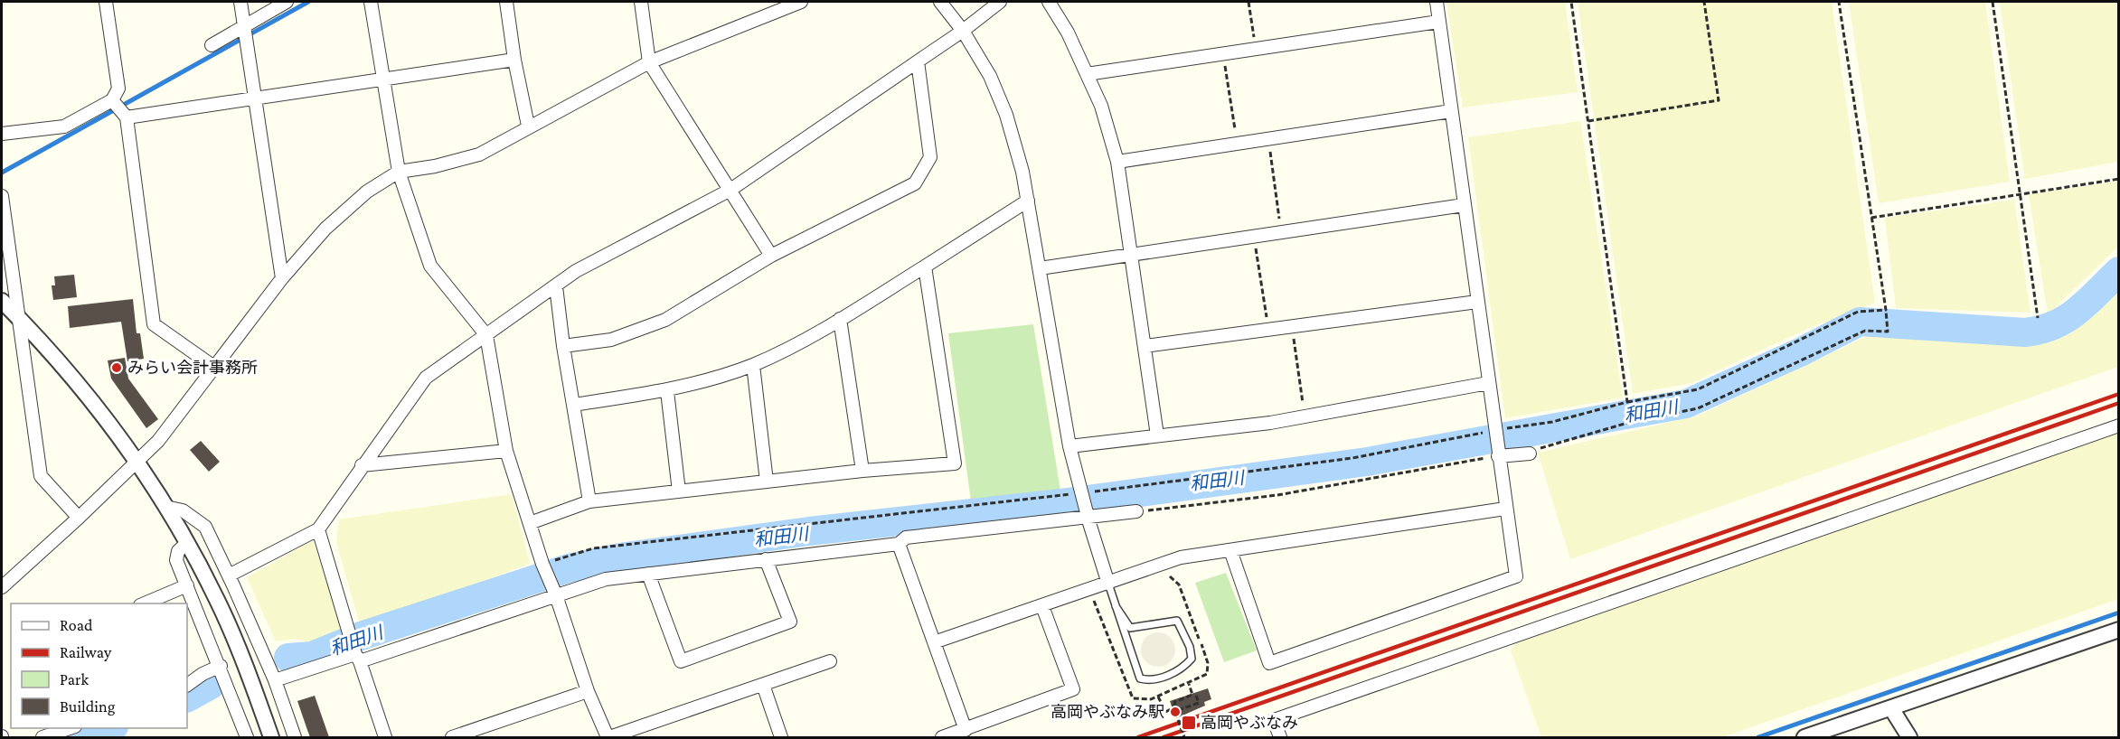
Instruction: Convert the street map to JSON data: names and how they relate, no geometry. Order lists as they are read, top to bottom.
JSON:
{
  "water": ["和田川"],
  "places": {
    "other": ["みらい会計事務所", "高岡やぶなみ駅"],
    "transit": ["高岡やぶなみ"]
  },
  "legend": [
    "Road",
    "Railway",
    "Park",
    "Building"
  ]
}
